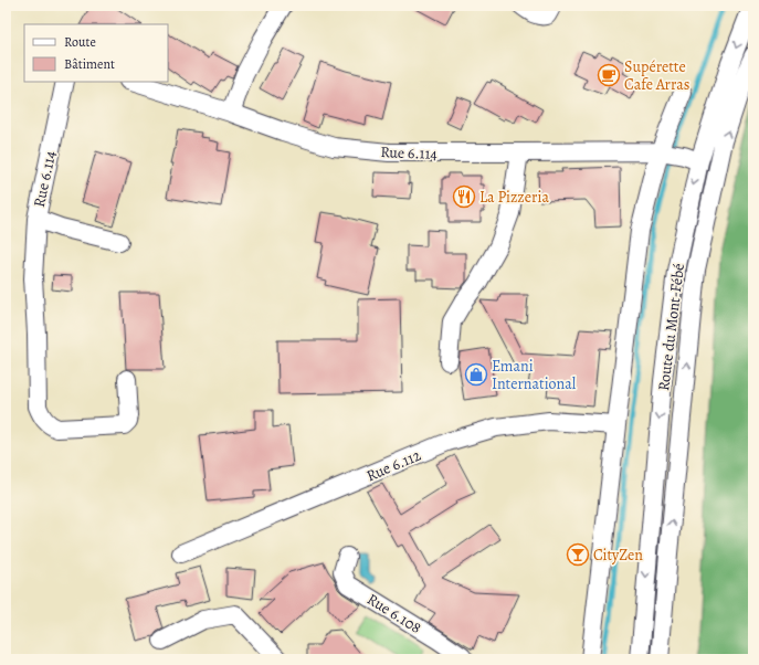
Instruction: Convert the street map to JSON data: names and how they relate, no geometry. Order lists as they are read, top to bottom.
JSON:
{
  "streets": {
    "street": [
      "Rue 6.114",
      "Route du Mont-Fébé",
      "Rue 6.112",
      "Rue 6.108"
    ]
  },
  "crossings": [
    ["Rue 6.114", "Route du Mont-Fébé"]
  ],
  "places": {
    "cafe": ["Supérette Cafe Arras"],
    "restaurant": ["La Pizzeria"],
    "shop": ["Emani International"],
    "bar": ["CityZen"]
  },
  "legend": ["Route", "Bâtiment"]
}
